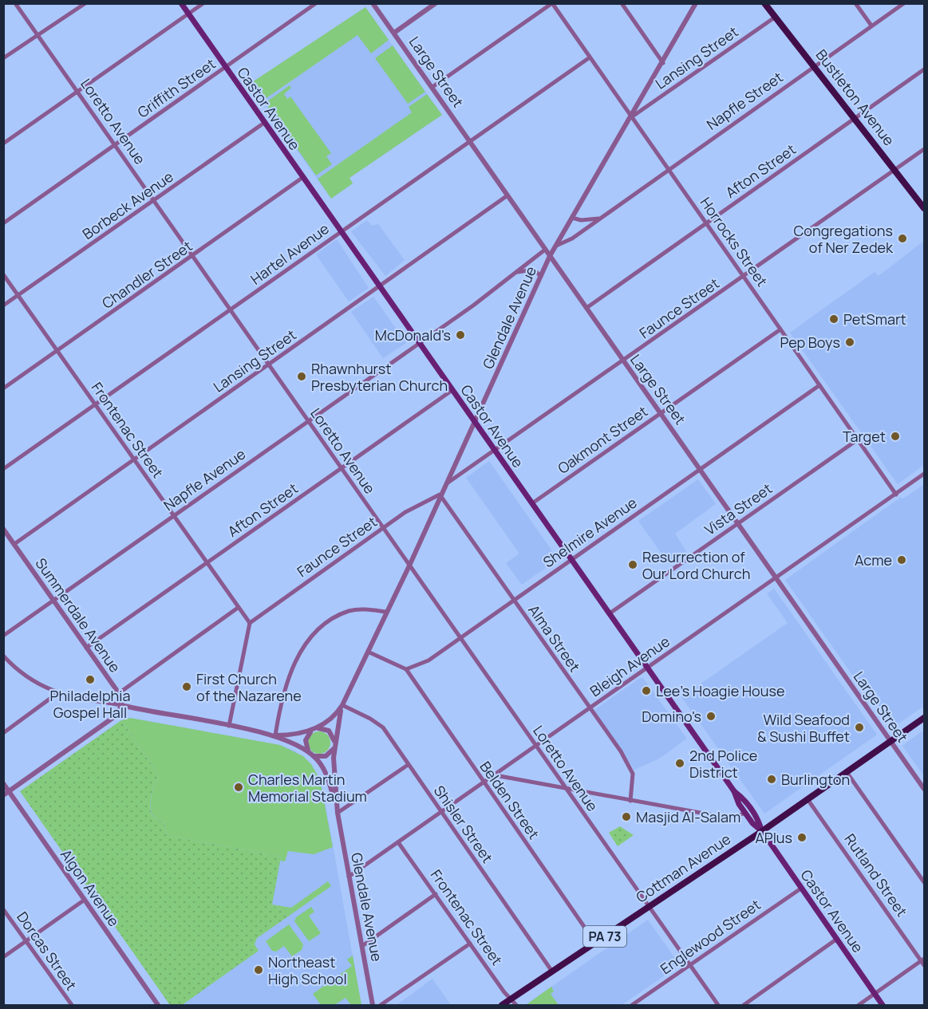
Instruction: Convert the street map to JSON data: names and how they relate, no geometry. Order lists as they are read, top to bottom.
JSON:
{
  "streets": {
    "main road": [
      "Bustleton Avenue",
      "Castor Avenue",
      "Cottman Avenue",
      "PA 73"
    ],
    "street": [
      "Lansing Street",
      "Large Street",
      "Griffith Street",
      "Napfle Street",
      "Loretto Avenue",
      "Afton Street",
      "Borbeck Avenue",
      "Horrocks Street",
      "Hartel Avenue",
      "Chandler Street",
      "Faunce Street",
      "Glendale Avenue",
      "Frontenac Street",
      "Oakmont Street",
      "Napfle Avenue",
      "Vista Street",
      "Shelmire Avenue",
      "Summerdale Avenue",
      "Alma Street",
      "Bleigh Avenue",
      "Belden Street",
      "Shisler Street",
      "Rutland Street",
      "Algon Avenue",
      "Englewood Street",
      "Dorcas Street"
    ]
  },
  "crossings": [
    ["Lansing Street", "Large Street"],
    ["Lansing Street", "Bustleton Avenue"],
    ["Lansing Street", "Castor Avenue"],
    ["Lansing Street", "Loretto Avenue"],
    ["Lansing Street", "Horrocks Street"],
    ["Lansing Street", "Glendale Avenue"],
    ["Lansing Street", "Frontenac Street"],
    ["Lansing Street", "Summerdale Avenue"],
    ["Large Street", "Afton Street"],
    ["Large Street", "Hartel Avenue"],
    ["Large Street", "Faunce Street"],
    ["Large Street", "Glendale Avenue"],
    ["Large Street", "Oakmont Street"],
    ["Large Street", "Vista Street"],
    ["Large Street", "Shelmire Avenue"],
    ["Large Street", "Bleigh Avenue"],
    ["Large Street", "Cottman Avenue"],
    ["Griffith Street", "Castor Avenue"],
    ["Griffith Street", "Loretto Avenue"],
    ["Bustleton Avenue", "Napfle Street"],
    ["Bustleton Avenue", "Afton Street"],
    ["Bustleton Avenue", "Faunce Street"],
    ["Napfle Street", "Horrocks Street"],
    ["Napfle Street", "Glendale Avenue"],
    ["Castor Avenue", "Afton Street"],
    ["Castor Avenue", "Borbeck Avenue"],
    ["Castor Avenue", "Hartel Avenue"],
    ["Castor Avenue", "Chandler Street"],
    ["Castor Avenue", "Faunce Street"],
    ["Castor Avenue", "Glendale Avenue"],
    ["Castor Avenue", "Oakmont Street"],
    ["Castor Avenue", "Napfle Avenue"],
    ["Castor Avenue", "Vista Street"],
    ["Castor Avenue", "Shelmire Avenue"],
    ["Castor Avenue", "Bleigh Avenue"],
    ["Castor Avenue", "Cottman Avenue"],
    ["Castor Avenue", "Englewood Street"],
    ["Loretto Avenue", "Afton Street"],
    ["Loretto Avenue", "Borbeck Avenue"],
    ["Loretto Avenue", "Hartel Avenue"],
    ["Loretto Avenue", "Chandler Street"],
    ["Loretto Avenue", "Faunce Street"],
    ["Loretto Avenue", "Glendale Avenue"],
    ["Loretto Avenue", "Napfle Avenue"],
    ["Loretto Avenue", "Shelmire Avenue"],
    ["Loretto Avenue", "Bleigh Avenue"],
    ["Loretto Avenue", "Cottman Avenue"],
    ["Loretto Avenue", "Englewood Street"],
    ["Afton Street", "Horrocks Street"],
    ["Afton Street", "Frontenac Street"],
    ["Afton Street", "Summerdale Avenue"],
    ["Borbeck Avenue", "Frontenac Street"],
    ["Horrocks Street", "Hartel Avenue"],
    ["Horrocks Street", "Faunce Street"],
    ["Horrocks Street", "Glendale Avenue"],
    ["Horrocks Street", "Oakmont Street"],
    ["Horrocks Street", "Vista Street"],
    ["Horrocks Street", "Shelmire Avenue"],
    ["Horrocks Street", "Bleigh Avenue"],
    ["Hartel Avenue", "Frontenac Street"],
    ["Chandler Street", "Frontenac Street"],
    ["Faunce Street", "Glendale Avenue"],
    ["Faunce Street", "Frontenac Street"],
    ["Faunce Street", "Alma Street"],
    ["Glendale Avenue", "Alma Street"],
    ["Glendale Avenue", "Bleigh Avenue"],
    ["Glendale Avenue", "Shisler Street"],
    ["Frontenac Street", "Napfle Avenue"],
    ["Frontenac Street", "Bleigh Avenue"],
    ["Frontenac Street", "Cottman Avenue"],
    ["Napfle Avenue", "Summerdale Avenue"],
    ["Shelmire Avenue", "Alma Street"],
    ["Shelmire Avenue", "Belden Street"],
    ["Alma Street", "Bleigh Avenue"],
    ["Bleigh Avenue", "Belden Street"],
    ["Bleigh Avenue", "Shisler Street"],
    ["Belden Street", "Cottman Avenue"],
    ["Shisler Street", "Cottman Avenue"],
    ["Cottman Avenue", "Rutland Street"]
  ],
  "places": [
    "Congregations of Ner Zedek",
    "PetSmart",
    "McDonald's",
    "Pep Boys",
    "Rhawnhurst Presbyterian Church",
    "Target",
    "Acme",
    "Resurrection of Our Lord Church",
    "Philadelphia Gospel Hall",
    "First Church of the Nazarene",
    "Lee's Hoagie House",
    "Domino's",
    "Wild Seafood & Sushi Buffet",
    "2nd Police District",
    "Burlington",
    "Charles Martin Memorial Stadium",
    "Masjid Al-Salam",
    "APlus",
    "Northeast High School"
  ]
}
